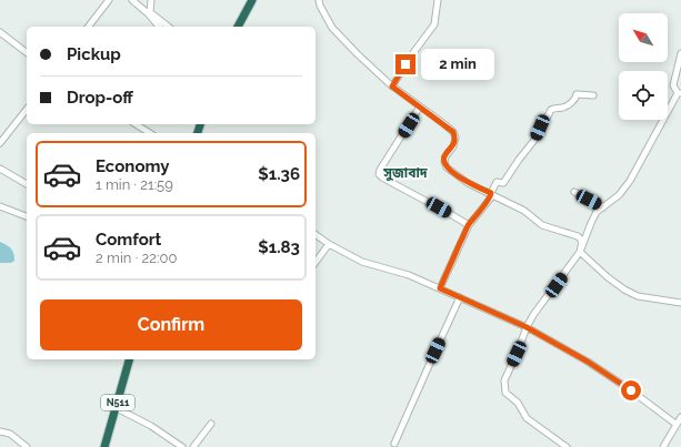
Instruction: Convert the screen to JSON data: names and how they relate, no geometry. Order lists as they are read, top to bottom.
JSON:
{
  "streets": {
    "highway": ["N511"]
  },
  "districts": ["সুজাবাদ"],
  "north": "top left",
  "page": {
    "banner": ["Pickup", "Drop-off"],
    "bubble": "2 min",
    "list": [
      {
        "name": "Economy",
        "note": "1 min · 21:59",
        "value": "$1.36"
      },
      {
        "name": "Comfort",
        "note": "2 min · 22:00",
        "value": "$1.83"
      }
    ],
    "buttons": "Confirm"
  }
}
